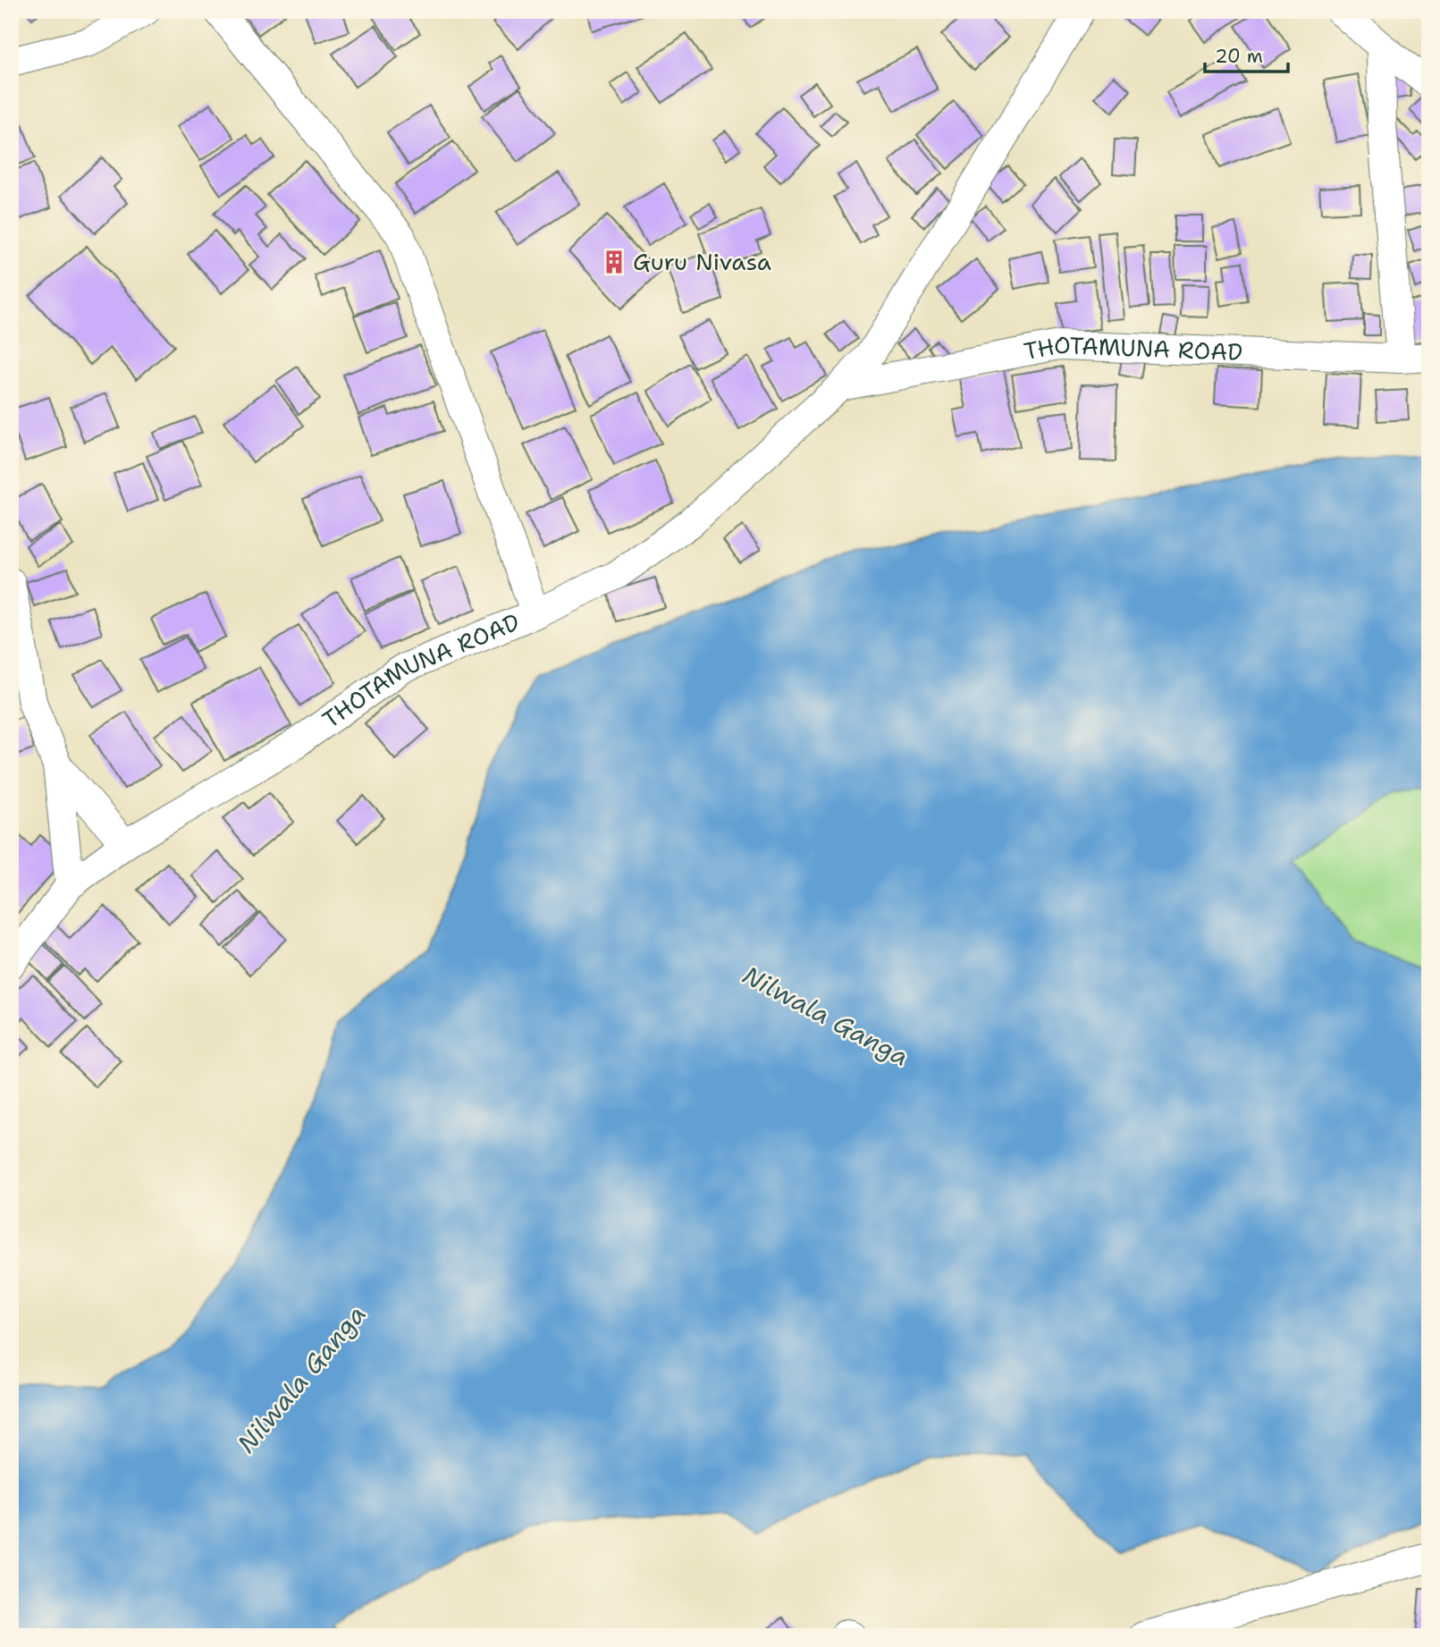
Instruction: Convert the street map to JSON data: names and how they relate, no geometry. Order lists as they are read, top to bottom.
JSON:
{
  "streets": {
    "street": ["THOTAMUNA ROAD"]
  },
  "water": ["Nilwala Ganga"],
  "places": {
    "building": ["Guru Nivasa"]
  },
  "scale_bar": "20 m"
}
